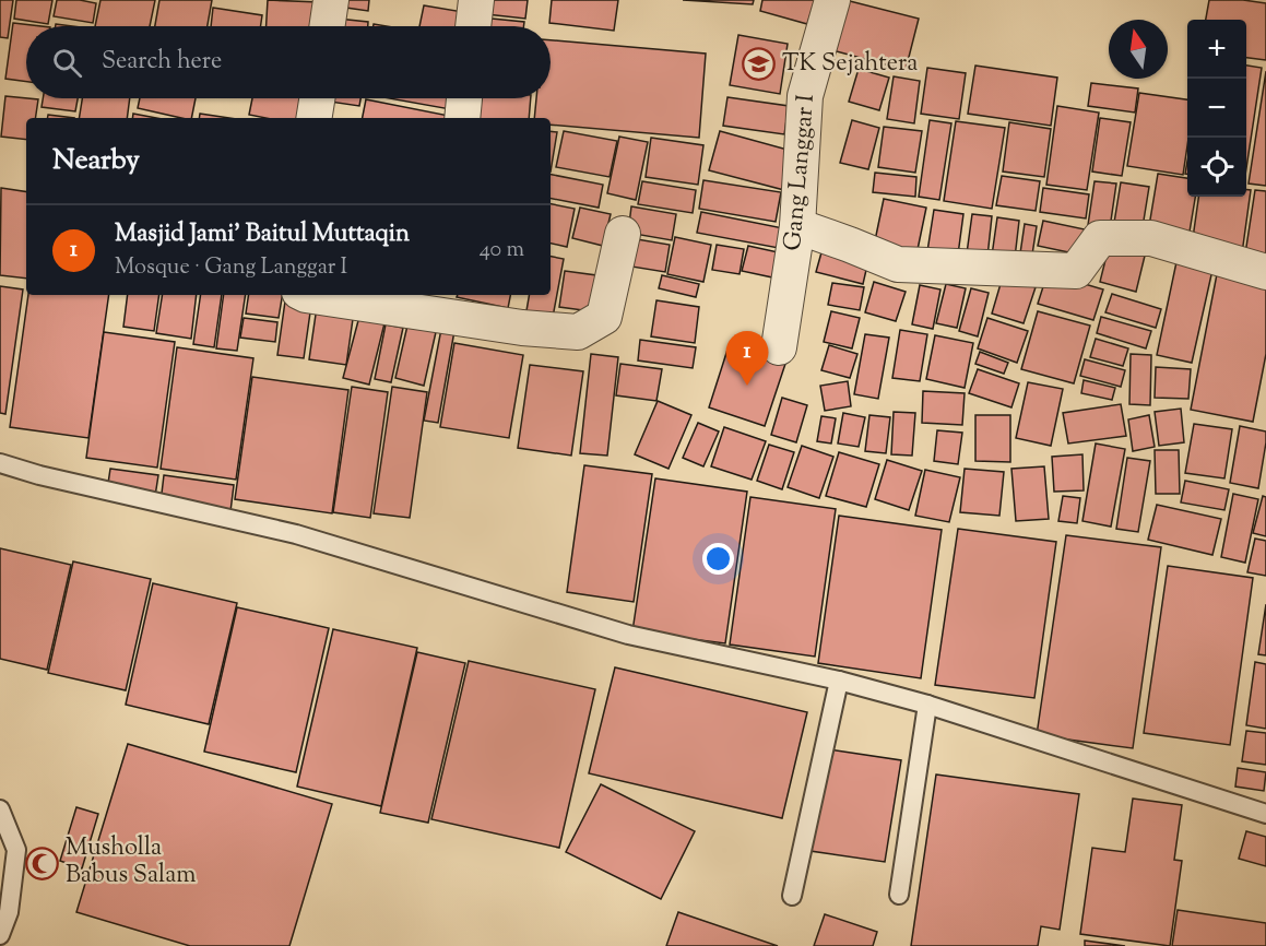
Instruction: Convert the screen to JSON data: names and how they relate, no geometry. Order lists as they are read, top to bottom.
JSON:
{
  "streets": {
    "street": ["Gang Langgar I"]
  },
  "places": {
    "school or university": ["TK Sejahtera"],
    "mosque": ["Musholla Babus Salam"]
  },
  "north": "top",
  "page": {
    "map_buttons": ["+", "−"],
    "search": "Search here",
    "heading": "Nearby",
    "list": [
      {
        "mark": "1",
        "name": "Masjid Jami' Baitul Muttaqin",
        "note": "Mosque · Gang Langgar I",
        "value": "40 m"
      }
    ],
    "pins": "1"
  }
}
